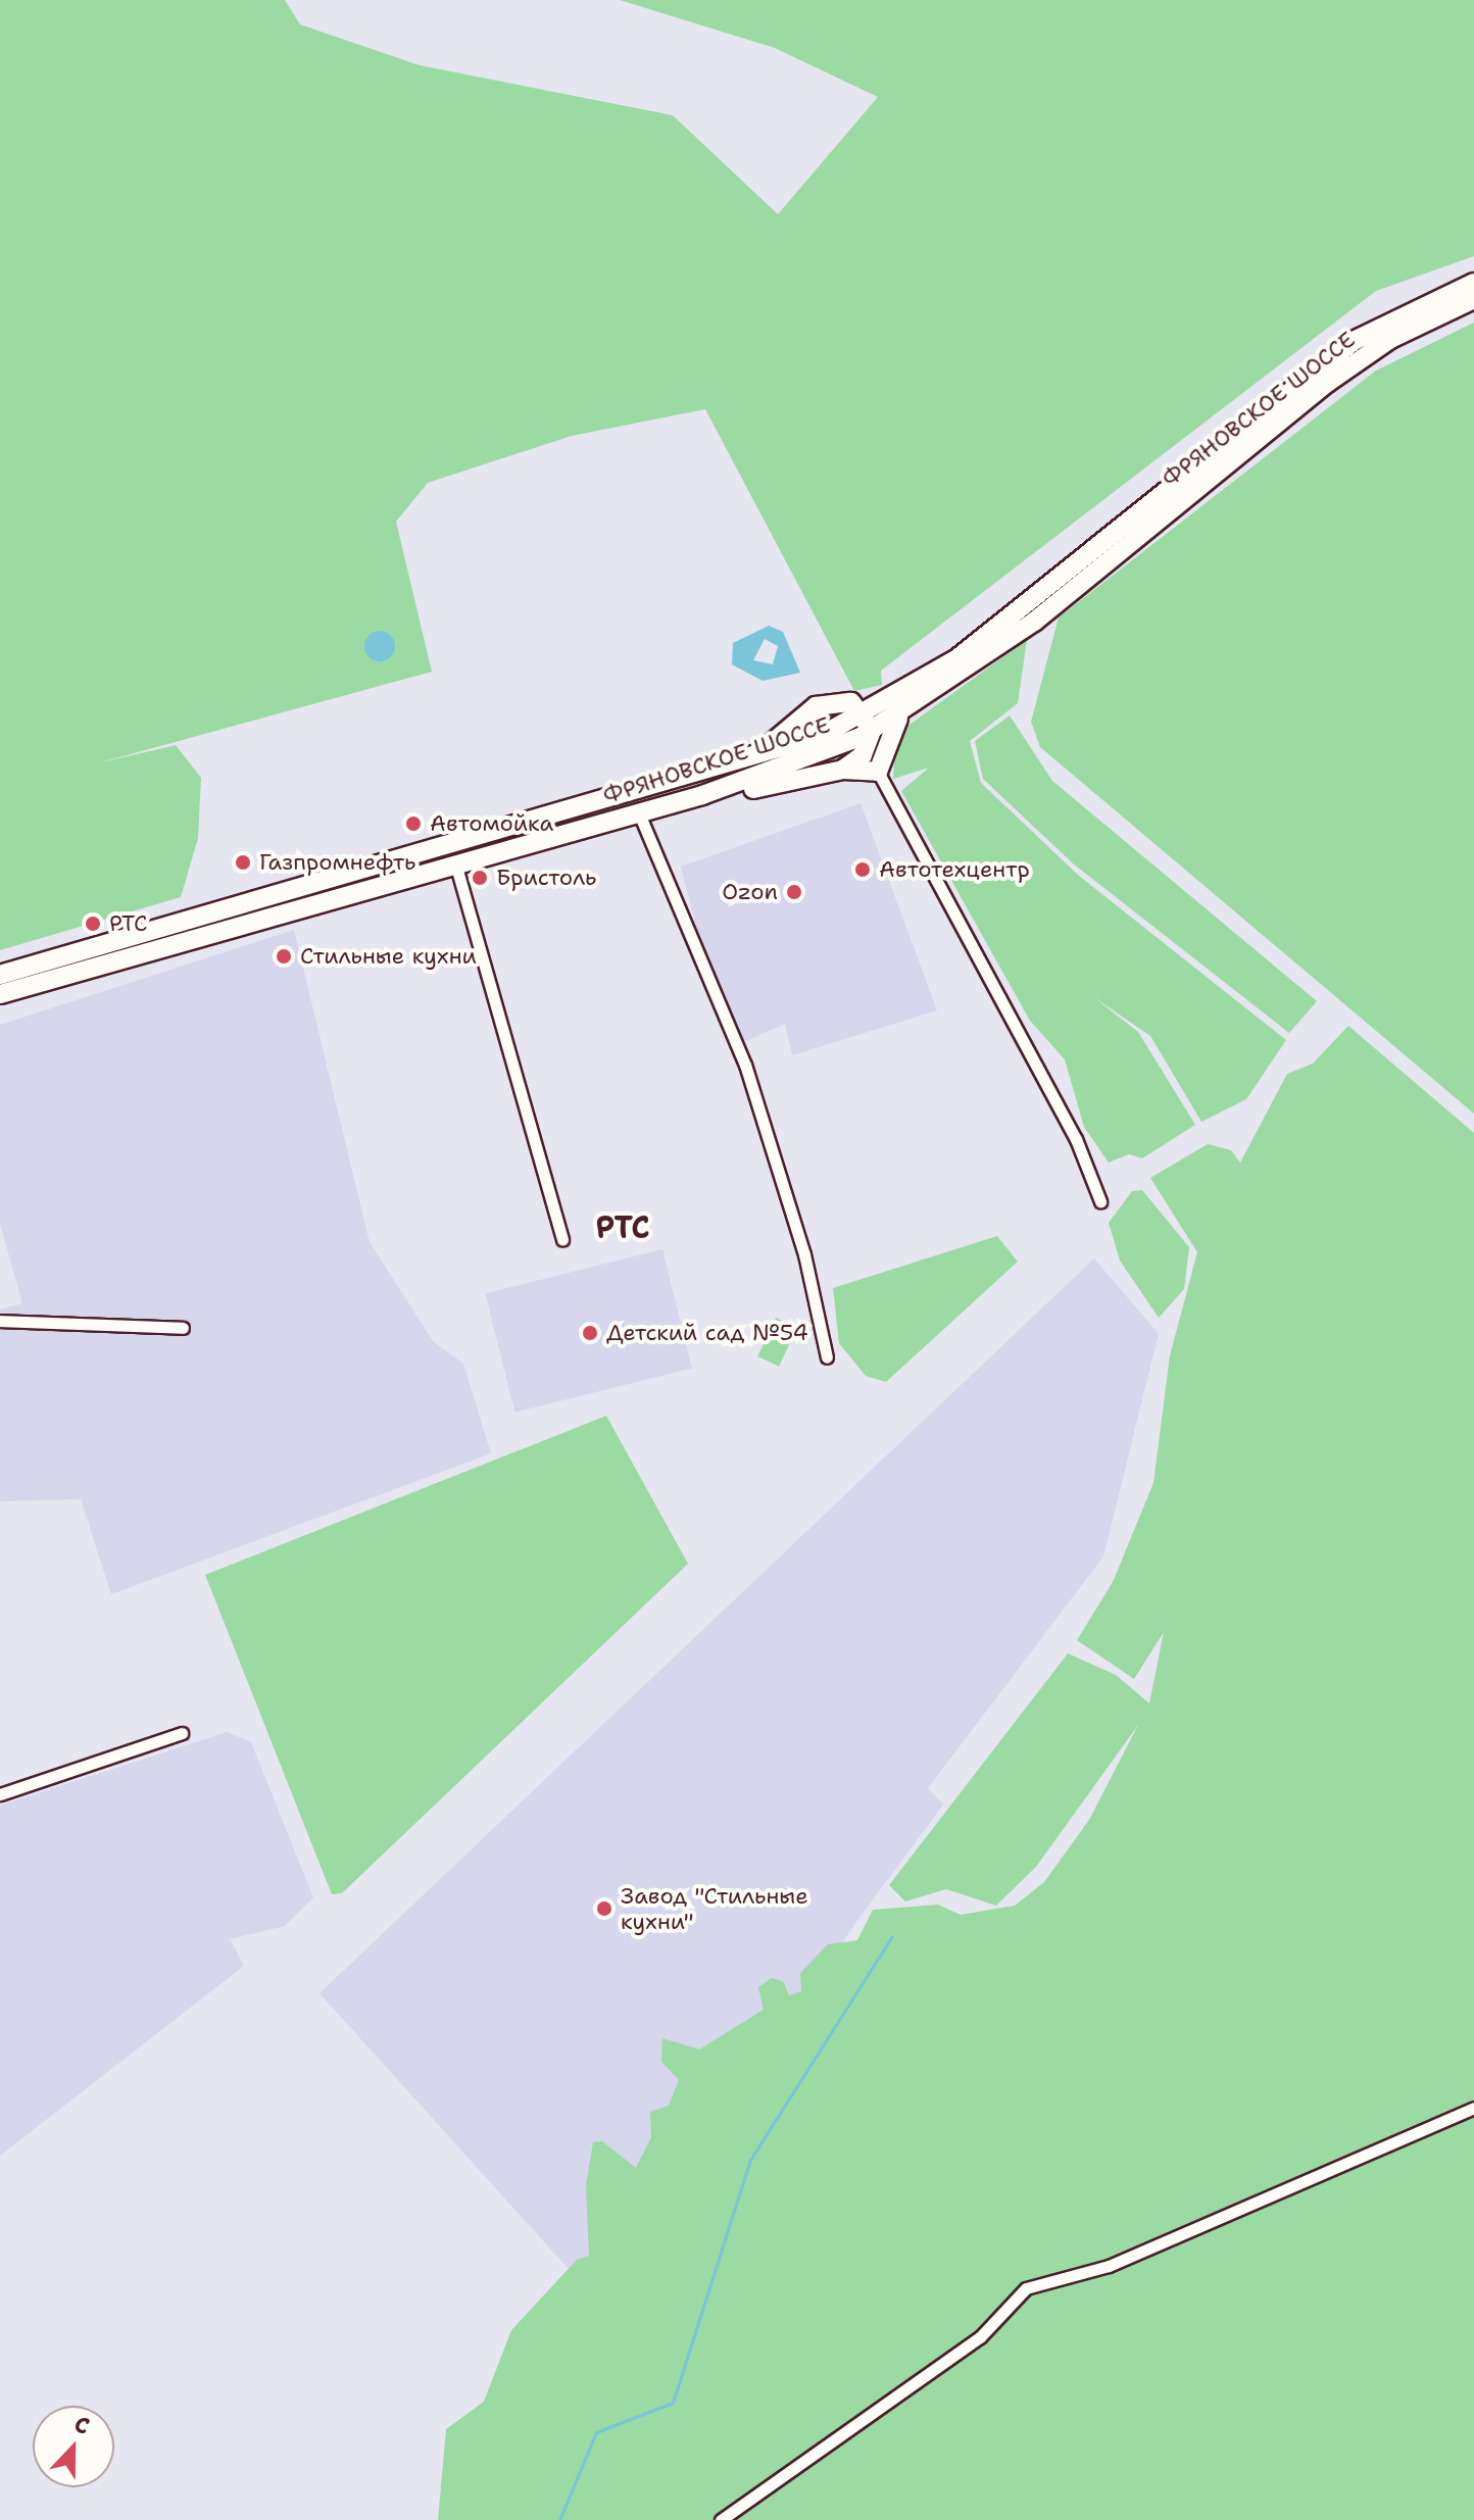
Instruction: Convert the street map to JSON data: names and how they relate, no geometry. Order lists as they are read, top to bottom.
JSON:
{
  "streets": {
    "main road": ["ФРЯНОВСКОЕ ШОССЕ"]
  },
  "districts": ["РТС"],
  "places": [
    "Автомойка",
    "Газпромнефть",
    "Автотехцентр",
    "Бристоль",
    "Ozon",
    "РТС",
    "Стильные кухни",
    "Детский сад №54",
    "Завод \"Стильные кухни\""
  ],
  "north": "top"
}
